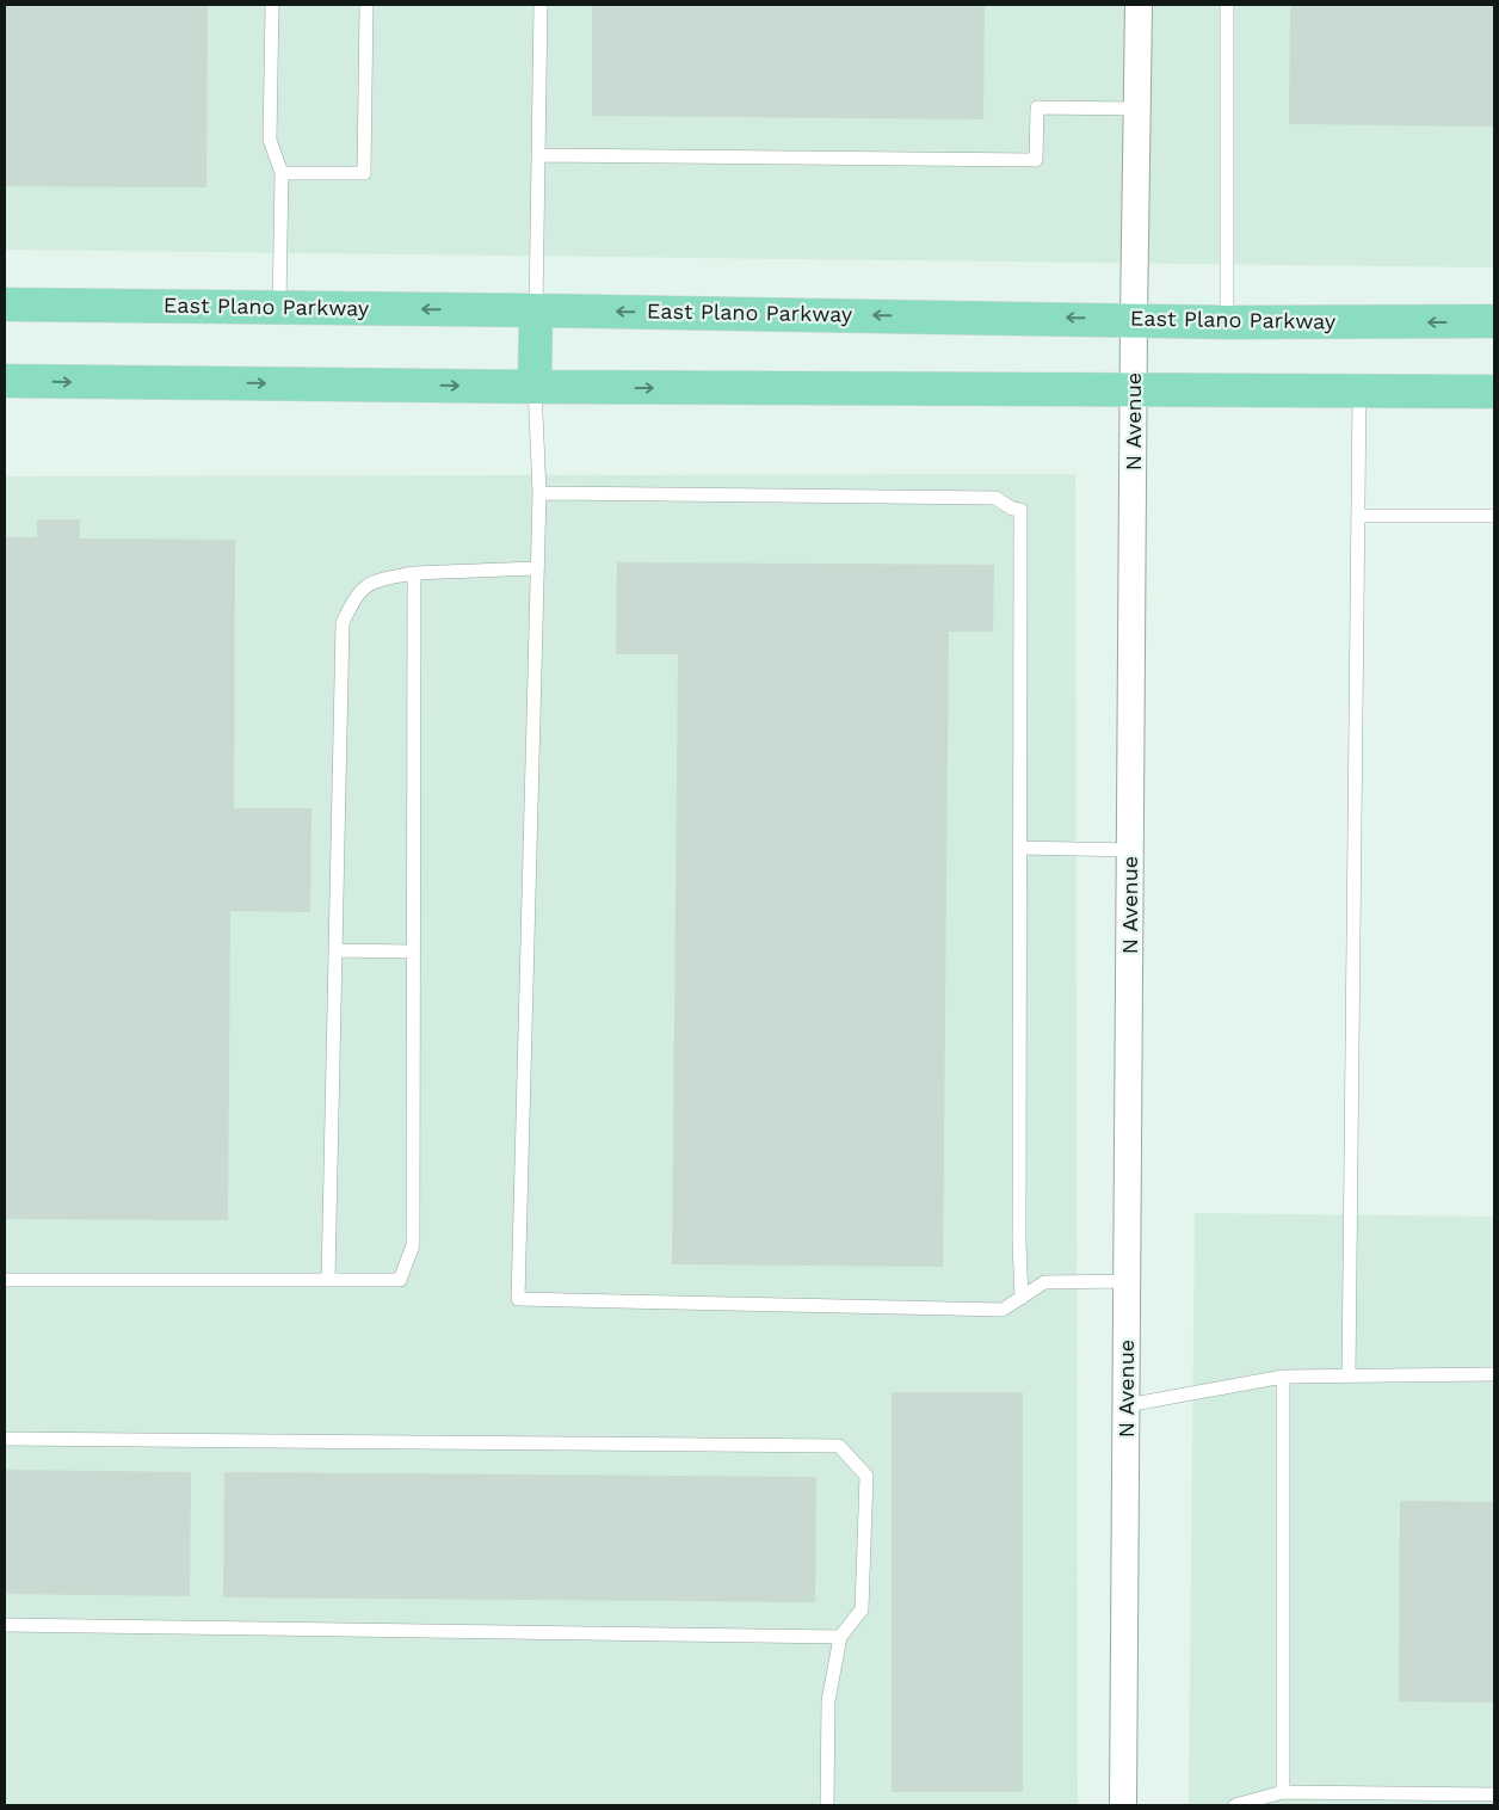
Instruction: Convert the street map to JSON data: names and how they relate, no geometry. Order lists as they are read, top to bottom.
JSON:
{
  "streets": {
    "main road": ["East Plano Parkway"],
    "street": ["N Avenue"]
  },
  "crossings": [
    ["East Plano Parkway", "N Avenue"]
  ]
}
